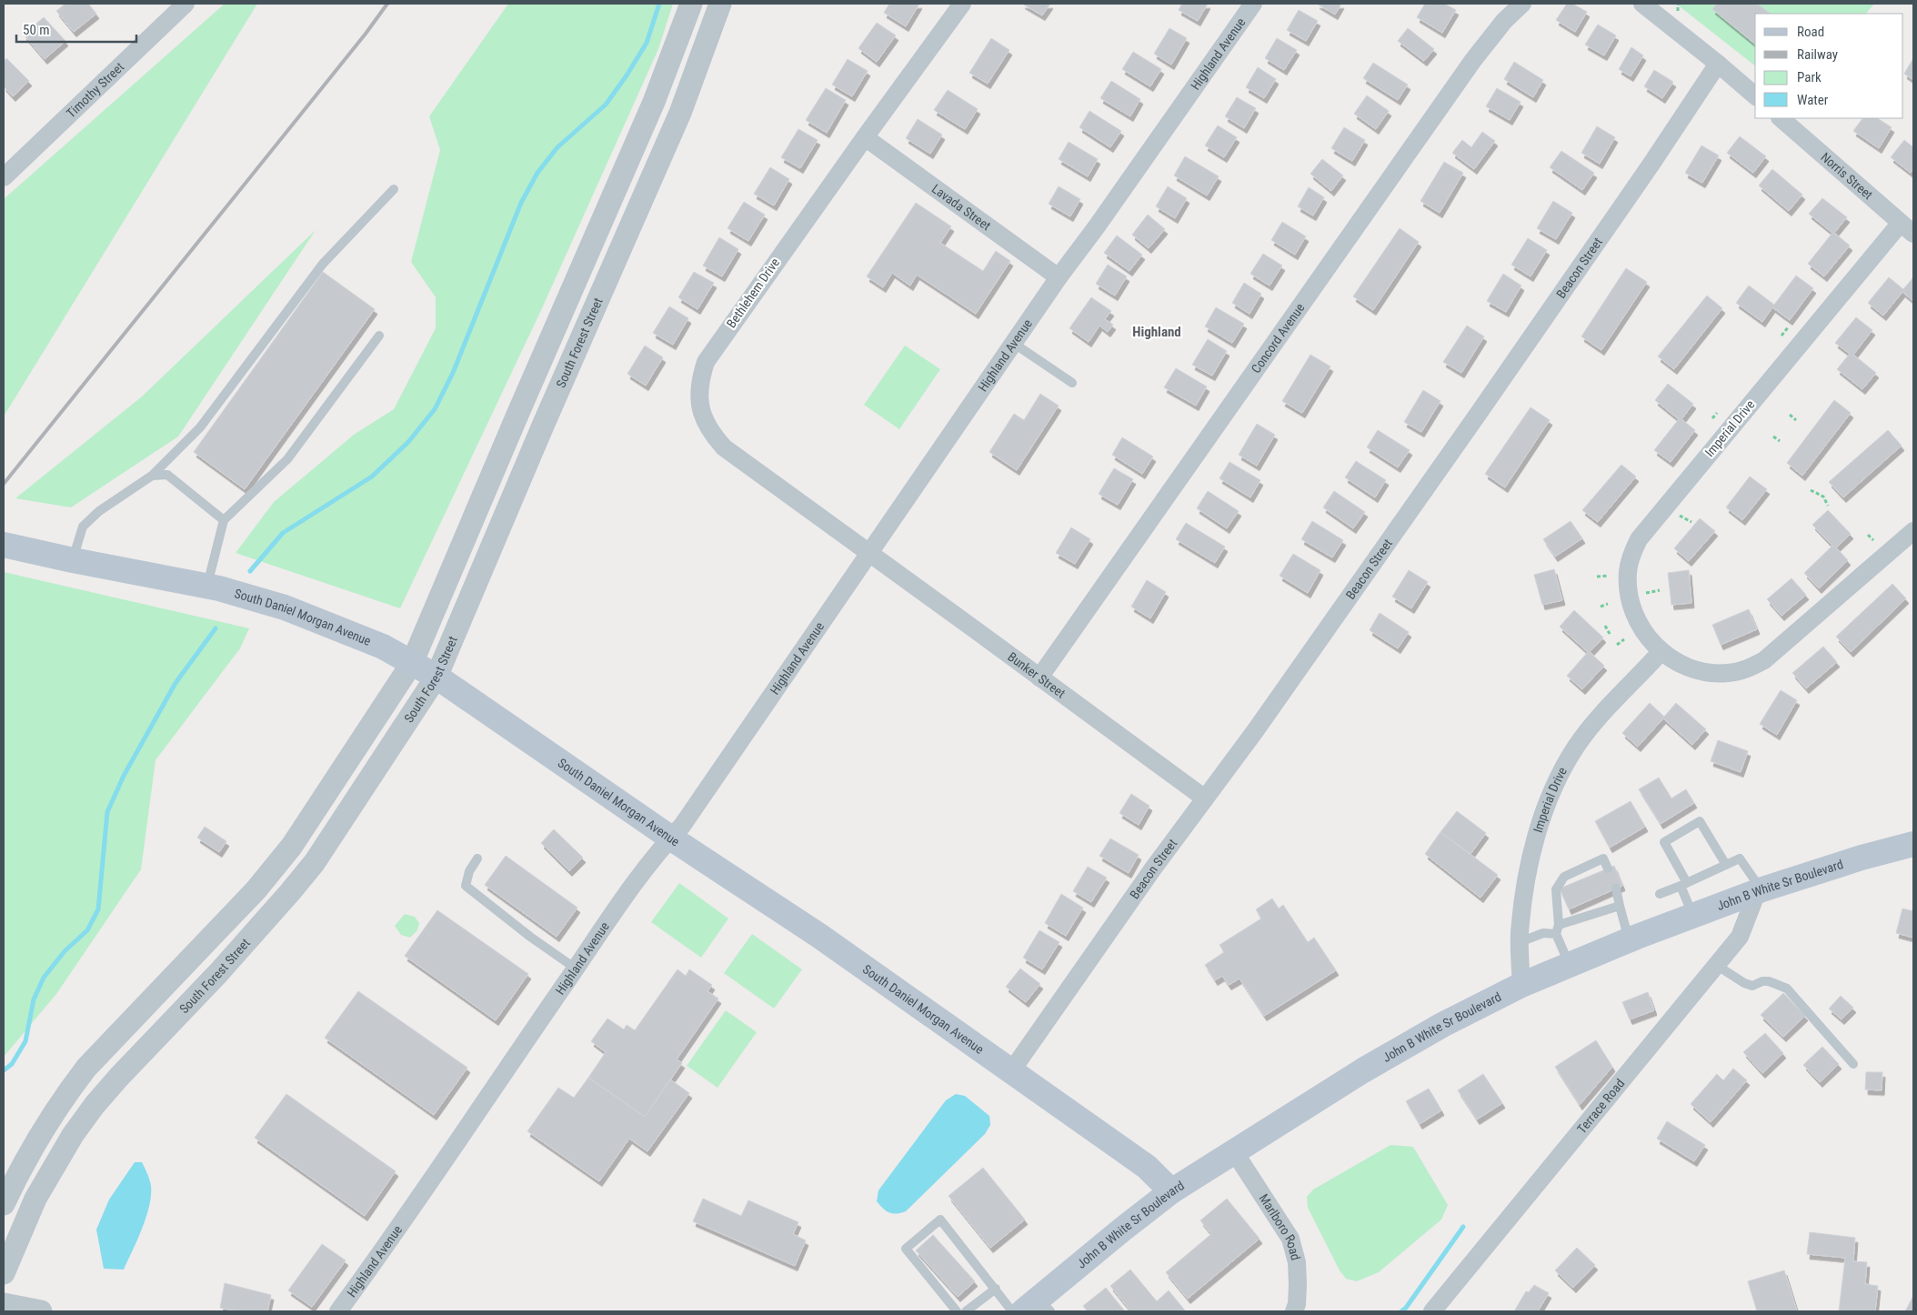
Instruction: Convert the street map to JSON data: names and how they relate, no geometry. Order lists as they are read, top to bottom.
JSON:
{
  "streets": {
    "main road": ["South Daniel Morgan Avenue", "John B White Sr Boulevard"],
    "street": [
      "Highland Avenue",
      "Timothy Street",
      "Norris Street",
      "Lavada Street",
      "Beacon Street",
      "Bethlehem Drive",
      "Concord Avenue",
      "South Forest Street",
      "Imperial Drive",
      "Bunker Street",
      "Terrace Road",
      "Marlboro Road"
    ]
  },
  "crossings": [
    ["Highland Avenue", "Lavada Street"],
    ["Highland Avenue", "Bethlehem Drive"],
    ["Highland Avenue", "South Daniel Morgan Avenue"],
    ["Highland Avenue", "Bunker Street"],
    ["Norris Street", "Imperial Drive"],
    ["Lavada Street", "Bethlehem Drive"],
    ["Beacon Street", "South Daniel Morgan Avenue"],
    ["Beacon Street", "Bunker Street"],
    ["Bethlehem Drive", "Bunker Street"],
    ["Concord Avenue", "Bunker Street"],
    ["South Forest Street", "South Daniel Morgan Avenue"],
    ["Imperial Drive", "John B White Sr Boulevard"],
    ["South Daniel Morgan Avenue", "John B White Sr Boulevard"],
    ["John B White Sr Boulevard", "Terrace Road"],
    ["John B White Sr Boulevard", "Marlboro Road"]
  ],
  "districts": ["Highland"],
  "legend": [
    "Road",
    "Railway",
    "Park",
    "Water"
  ],
  "scale_bar": "50 m"
}
